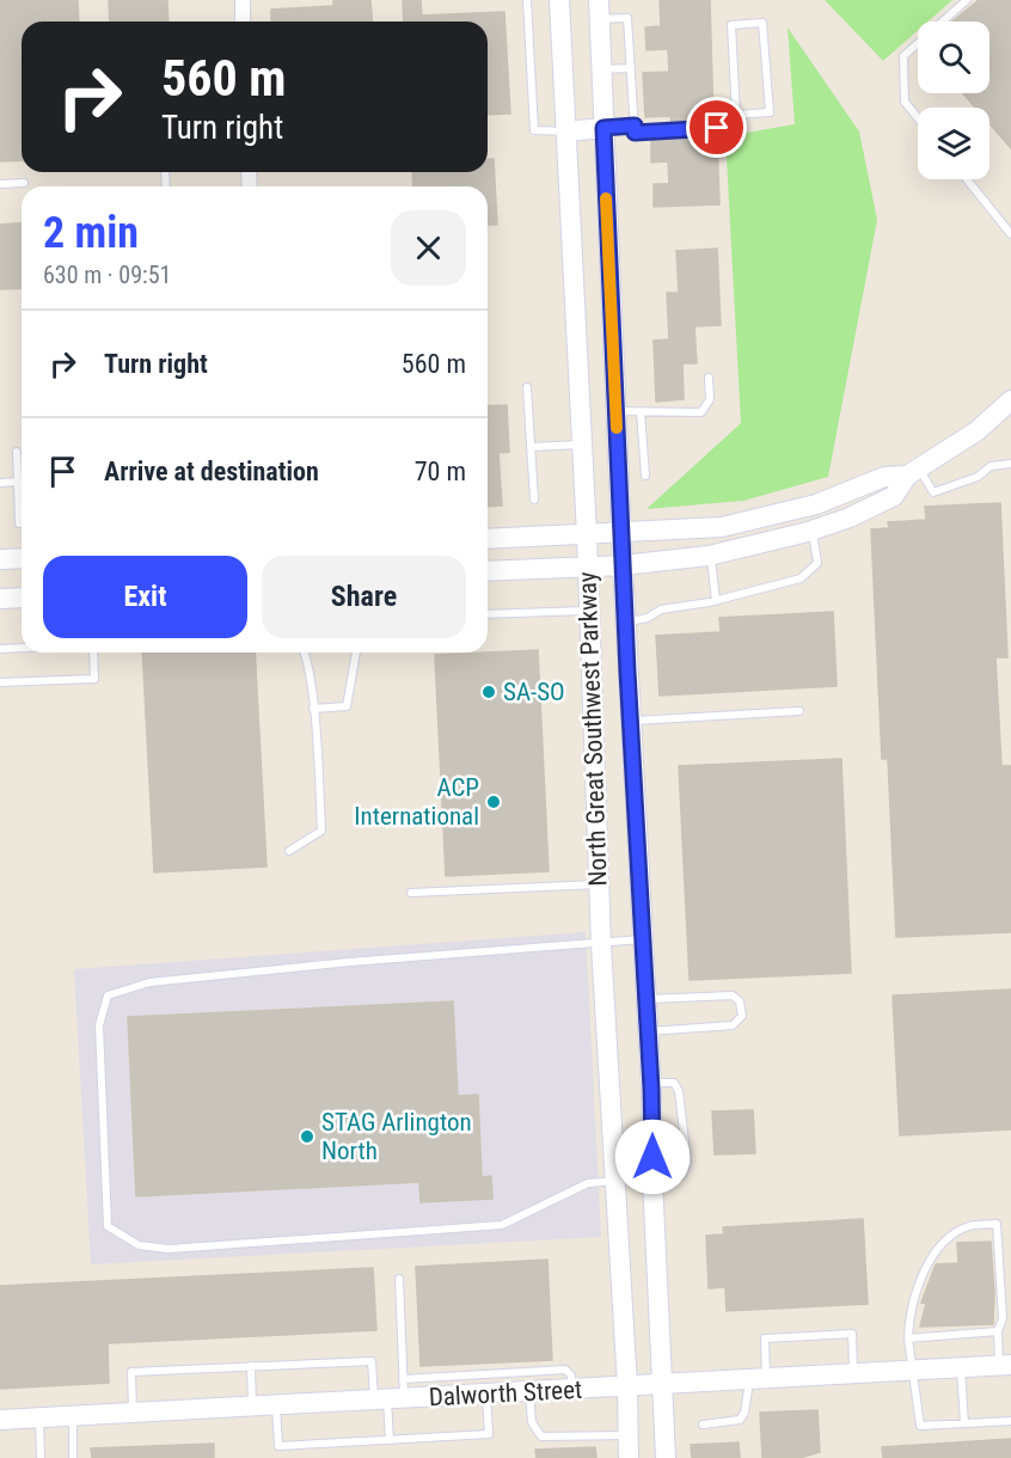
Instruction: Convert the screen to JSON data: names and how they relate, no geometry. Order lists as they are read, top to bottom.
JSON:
{
  "streets": {
    "main road": ["North Great Southwest Parkway", "Dalworth Street"]
  },
  "crossings": [
    ["North Great Southwest Parkway", "Dalworth Street"]
  ],
  "places": ["SA-SO", "ACP International", "STAG Arlington North"],
  "page": {
    "turn": ["560 m", "Turn right"],
    "heading": ["2 min", "630 m · 09:51"],
    "list": [
      {
        "name": "Turn right",
        "value": "560 m"
      },
      {
        "name": "Arrive at destination",
        "value": "70 m"
      }
    ],
    "buttons": ["Exit", "Share"]
  }
}
